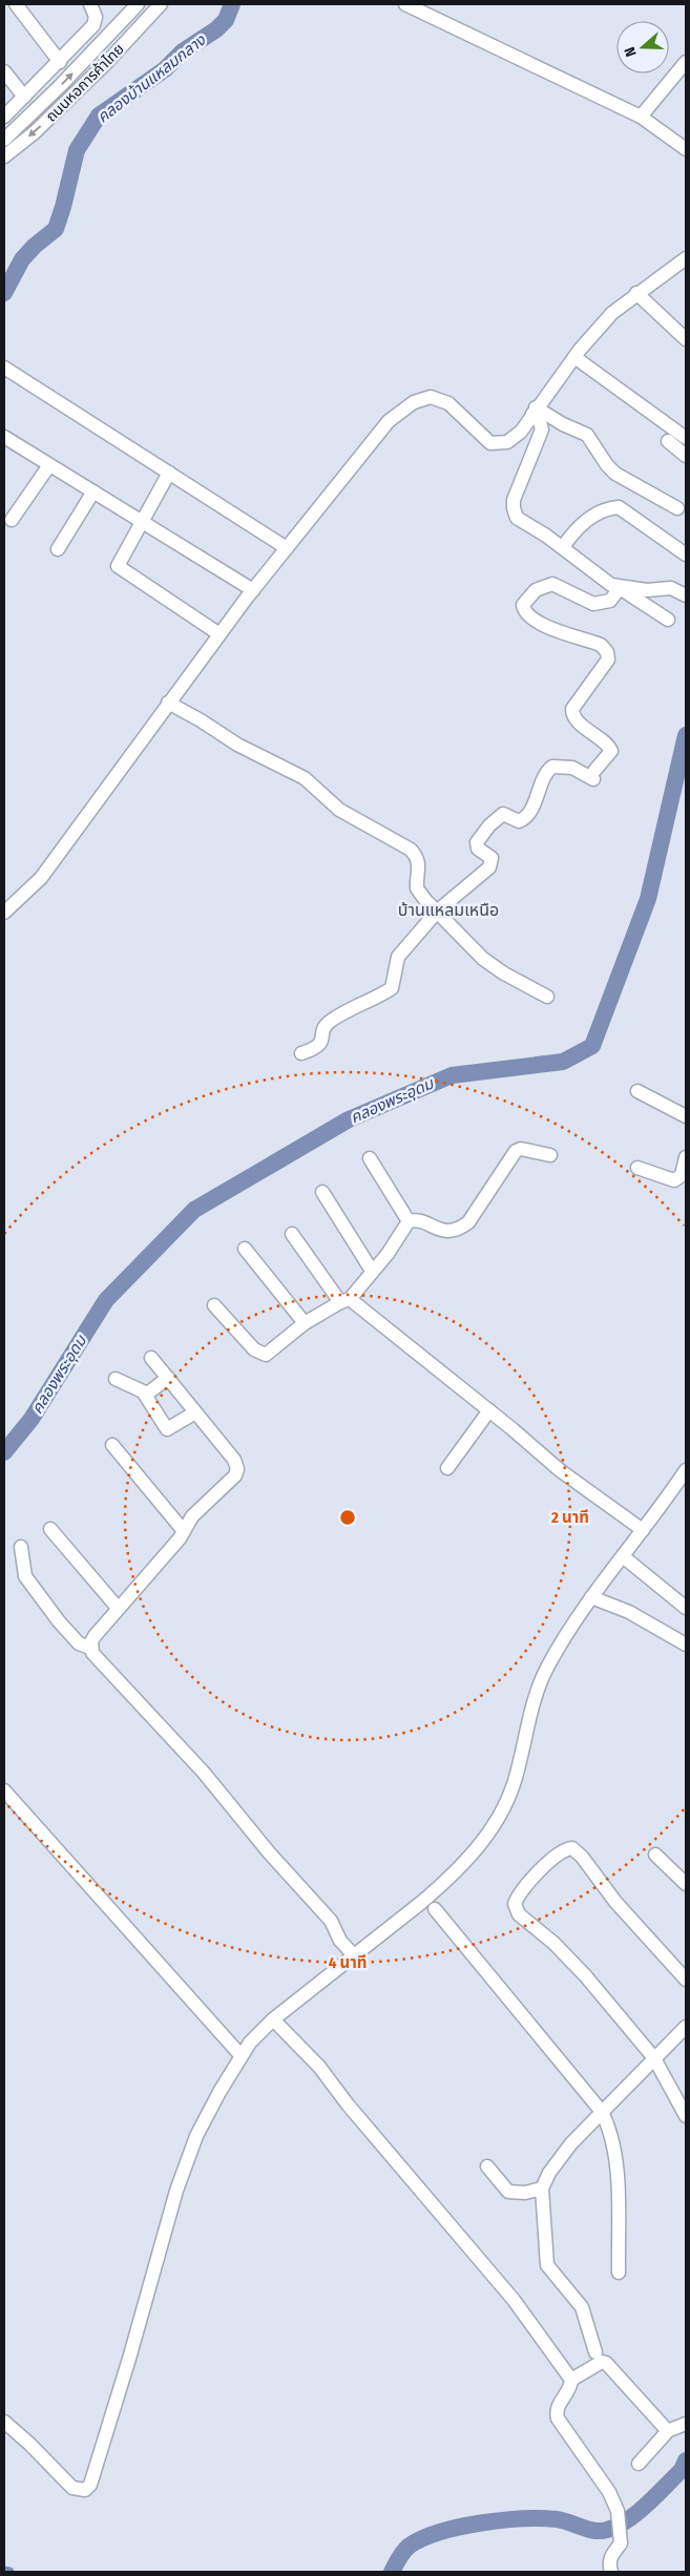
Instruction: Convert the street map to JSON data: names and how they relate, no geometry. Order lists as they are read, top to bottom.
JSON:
{
  "streets": {
    "street": ["ถนนหอการค้าไทย"]
  },
  "districts": ["บ้านแหลมเหนือ"],
  "water": ["คลองบ้านแหลมกลาง", "คลองพระอุดม"],
  "north": "left",
  "rings": ["2 นาที", "4 นาที"]
}
